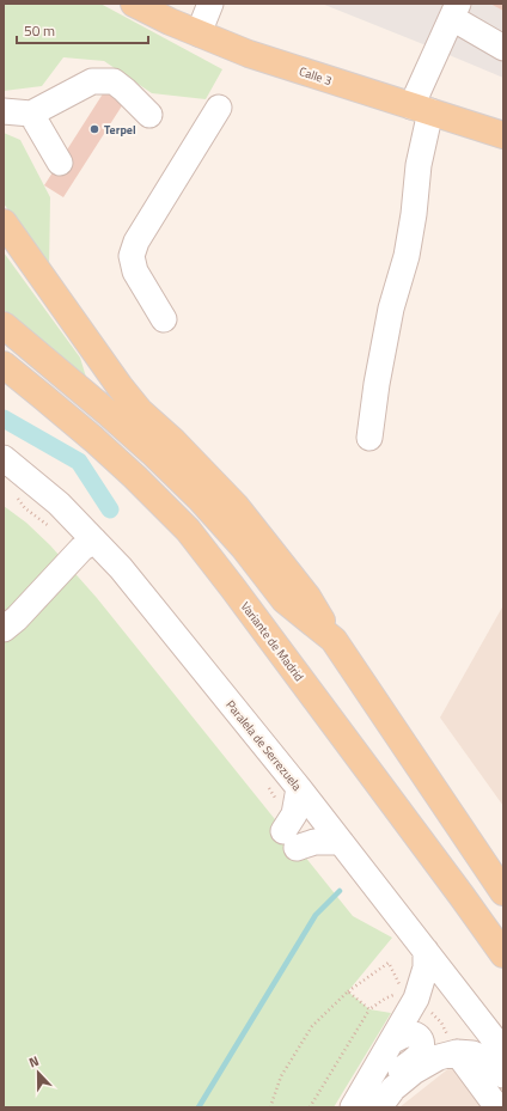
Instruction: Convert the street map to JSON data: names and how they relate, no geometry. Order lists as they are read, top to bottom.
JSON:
{
  "streets": {
    "main road": ["Calle 3", "Variante de Madrid"],
    "street": ["Paralela de Serrezuela"]
  },
  "places": ["Terpel"],
  "scale_bar": "50 m",
  "north": "top"
}
